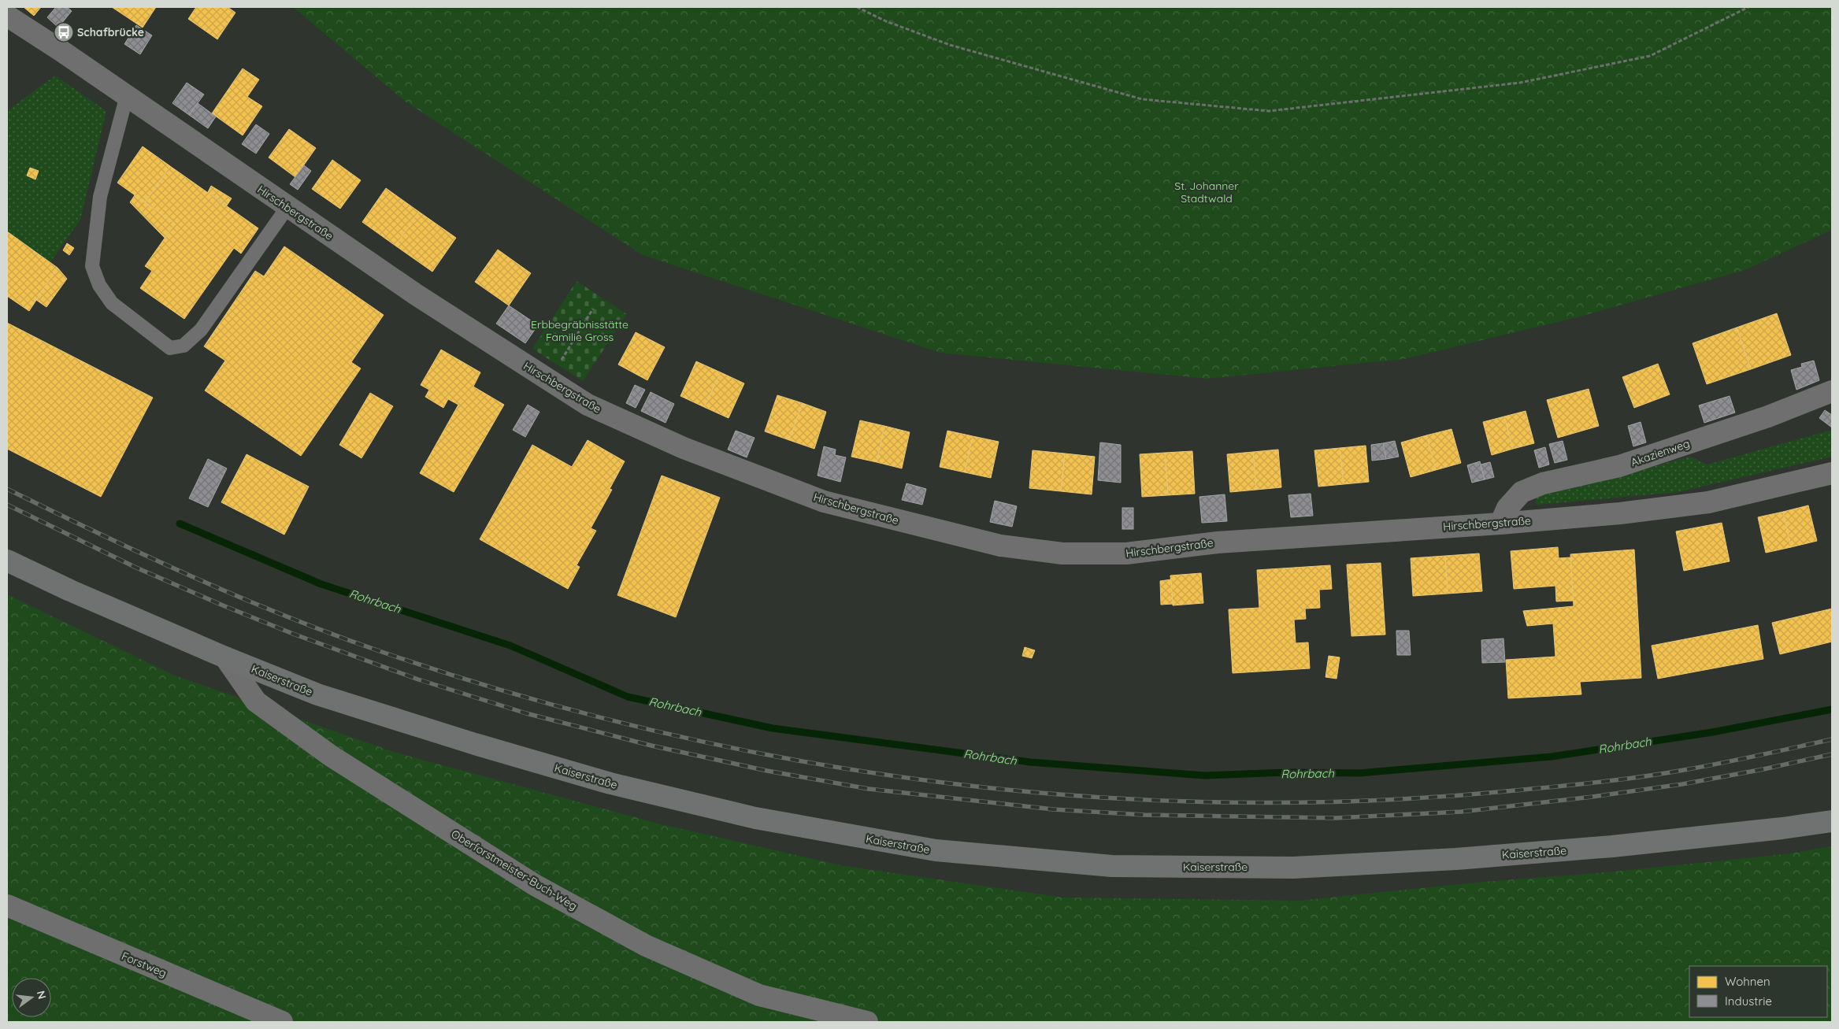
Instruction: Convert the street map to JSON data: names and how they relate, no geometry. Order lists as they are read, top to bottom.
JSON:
{
  "streets": {
    "main road": ["Kaiserstraße"],
    "street": [
      "Hirschbergstraße",
      "Akazienweg",
      "Oberforstmeister-Buch-Weg",
      "Forstweg"
    ]
  },
  "crossings": [
    ["Hirschbergstraße", "Akazienweg"],
    ["Kaiserstraße", "Oberforstmeister-Buch-Weg"]
  ],
  "water": ["Rohrbach"],
  "parks": ["St. Johanner Stadtwald", "Erbbegräbnisstätte Familie Gross"],
  "places": {
    "bus stop": ["Schafbrücke"]
  },
  "legend": ["Wohnen", "Industrie"],
  "north": "right"
}
